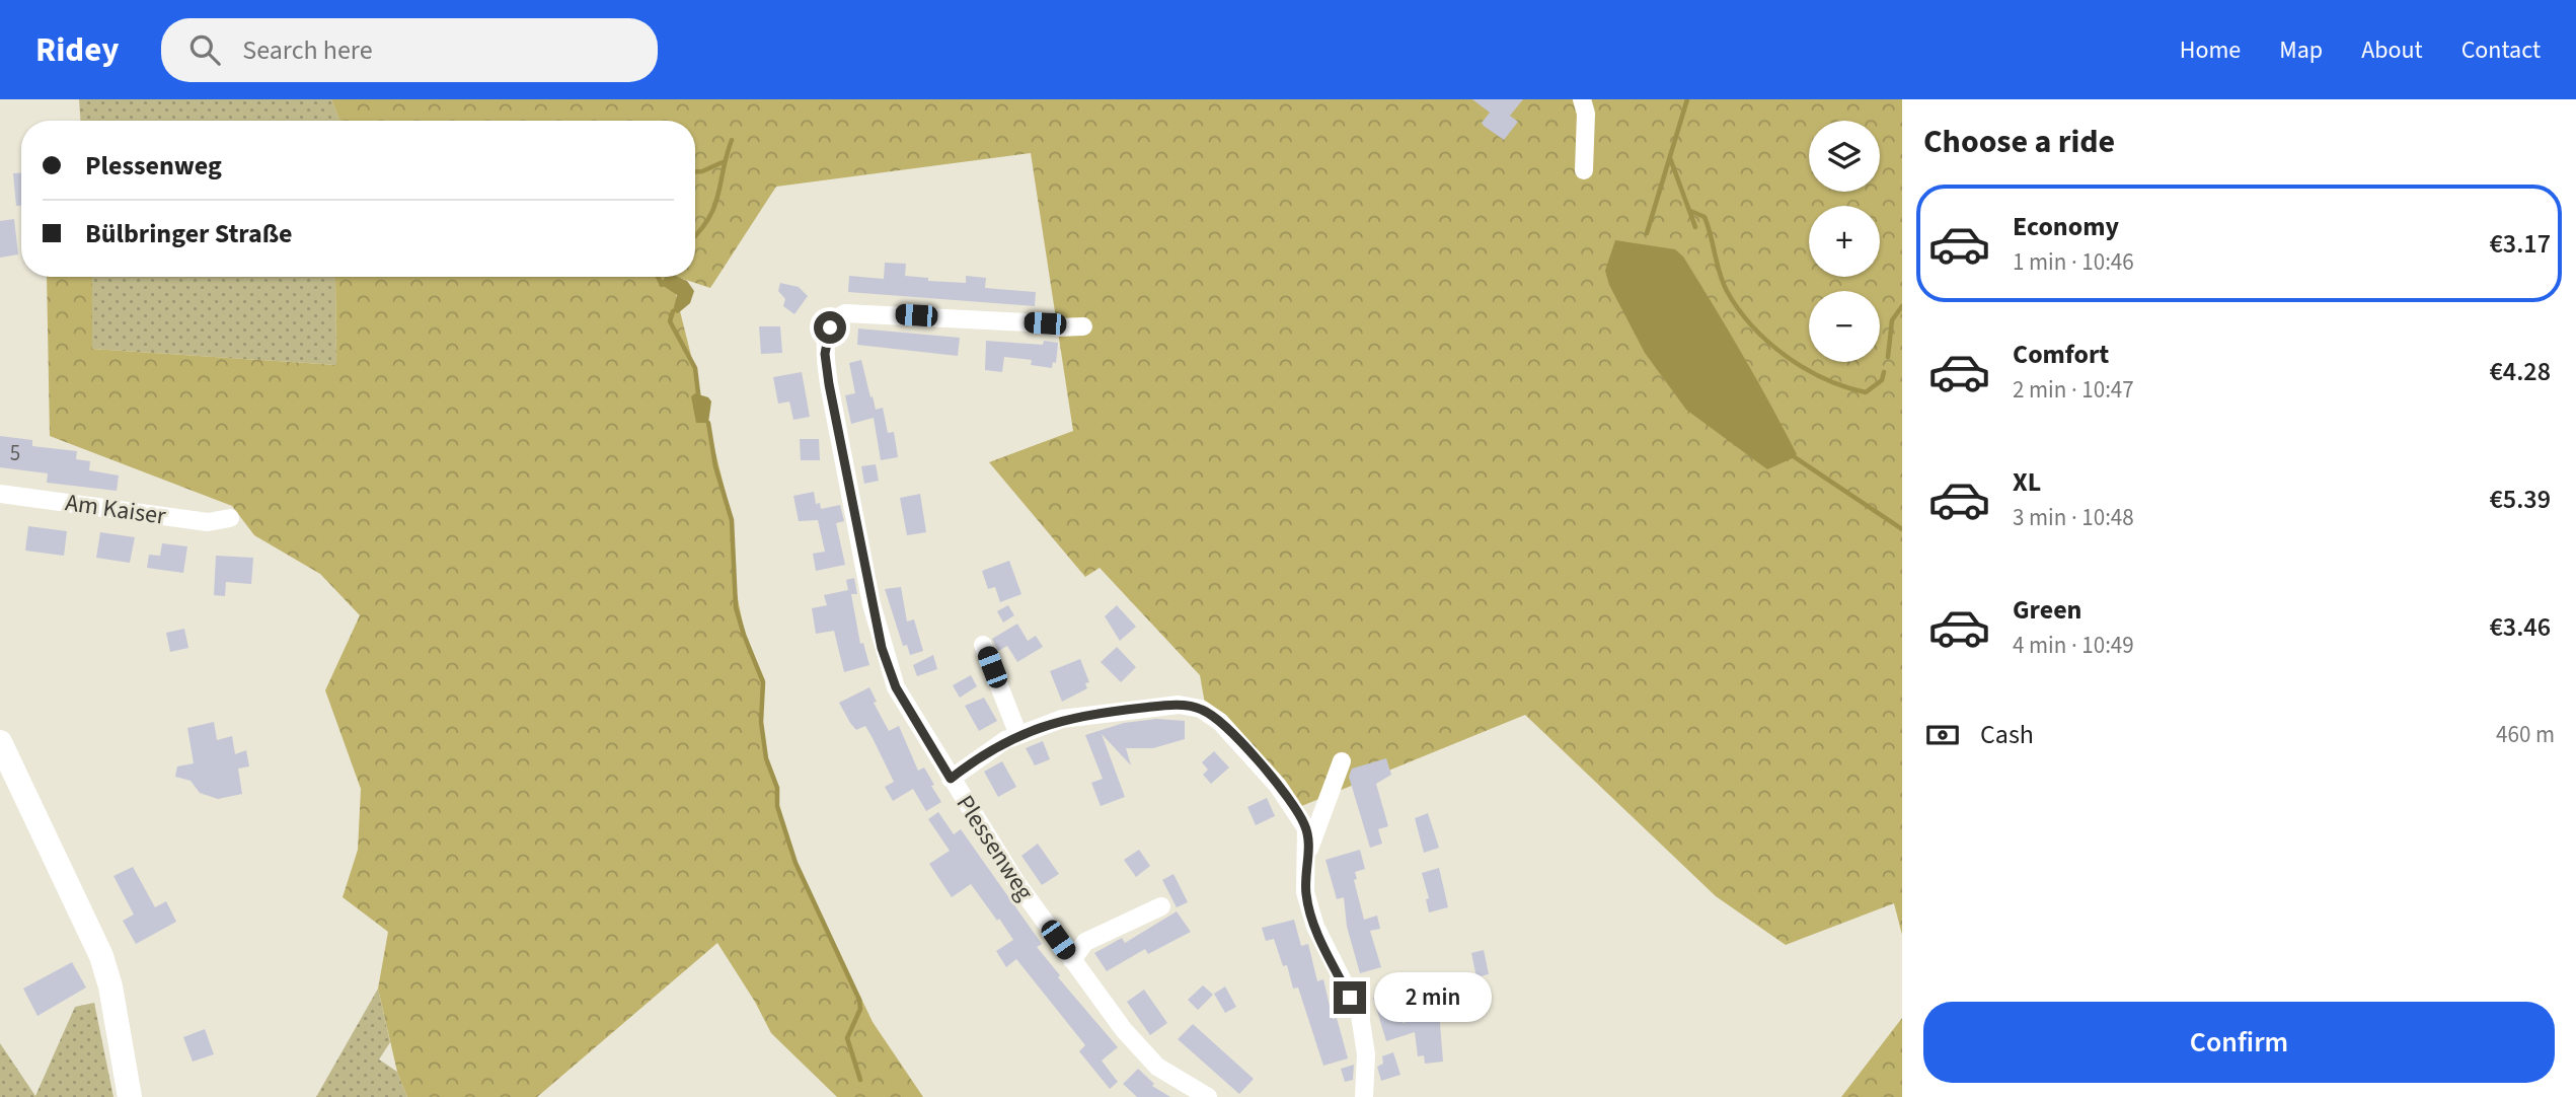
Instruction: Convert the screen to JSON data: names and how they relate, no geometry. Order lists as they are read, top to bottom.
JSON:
{
  "streets": {
    "street": ["Am Kaiser", "Plessenweg"]
  },
  "house_numbers": ["5"],
  "page": {
    "header": "Ridey",
    "search": "Search here",
    "nav": [
      "Home",
      "Map",
      "About",
      "Contact"
    ],
    "heading": "Choose a ride",
    "map_buttons": ["+", "−"],
    "banner": ["Plessenweg", "Bülbringer Straße"],
    "list": [
      {
        "name": "Economy",
        "note": "1 min · 10:46",
        "value": "€3.17"
      },
      {
        "name": "Comfort",
        "note": "2 min · 10:47",
        "value": "€4.28"
      },
      {
        "name": "XL",
        "note": "3 min · 10:48",
        "value": "€5.39"
      },
      {
        "name": "Green",
        "note": "4 min · 10:49",
        "value": "€3.46"
      }
    ],
    "pay": ["Cash", "460 m"],
    "bubble": "2 min",
    "buttons": "Confirm"
  }
}
